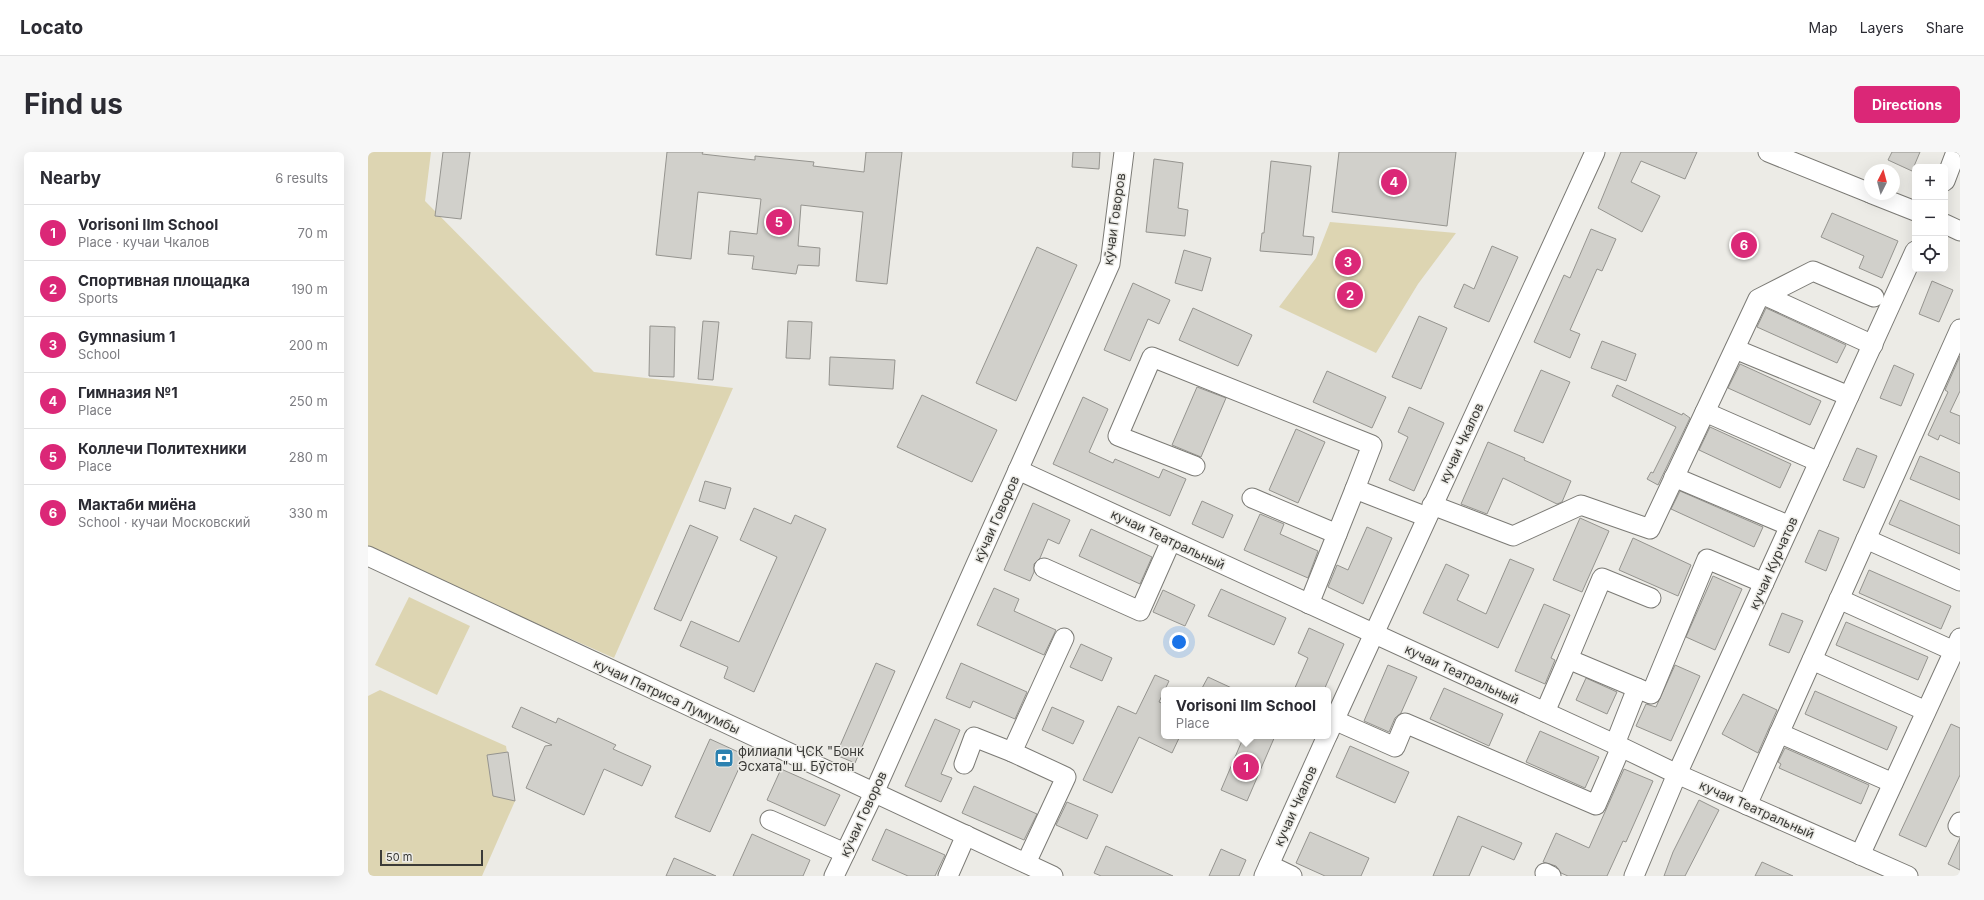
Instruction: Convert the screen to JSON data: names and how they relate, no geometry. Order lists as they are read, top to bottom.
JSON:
{
  "streets": {
    "street": [
      "кӯчаи Говоров",
      "кучаи Чкалов",
      "кучаи Театральный",
      "кучаи Курчатов",
      "кучаи Патриса Лумумбы"
    ]
  },
  "crossings": [
    ["кӯчаи Говоров", "кучаи Театральный"],
    ["кӯчаи Говоров", "кучаи Патриса Лумумбы"],
    ["кучаи Чкалов", "кучаи Театральный"],
    ["кучаи Театральный", "кучаи Курчатов"]
  ],
  "places": {
    "bank": ["филиали ҶСК \"Бонк Эсхата\" ш. Бӯстон"]
  },
  "scale_bar": "50 m",
  "north": "top",
  "page": {
    "header": "Locato",
    "nav": ["Map", "Layers", "Share"],
    "buttons": "Directions",
    "title": "Find us",
    "heading": ["Nearby", "6 results"],
    "map_buttons": ["+", "−"],
    "pins": [
      "4",
      "5",
      "6",
      "3",
      "2",
      "1"
    ],
    "list": [
      {
        "mark": "1",
        "name": "Vorisoni Ilm School",
        "note": "Place · кучаи Чкалов",
        "value": "70 m"
      },
      {
        "mark": "2",
        "name": "Спортивная площадка",
        "note": "Sports",
        "value": "190 m"
      },
      {
        "mark": "3",
        "name": "Gymnasium 1",
        "note": "School",
        "value": "200 m"
      },
      {
        "mark": "4",
        "name": "Гимназия №1",
        "note": "Place",
        "value": "250 m"
      },
      {
        "mark": "5",
        "name": "Коллечи Политехники",
        "note": "Place",
        "value": "280 m"
      },
      {
        "mark": "6",
        "name": "Мактаби миёна",
        "note": "School · кучаи Московский",
        "value": "330 m"
      }
    ],
    "popup": ["Vorisoni Ilm School", "Place"],
    "scale": "50 m"
  }
}
